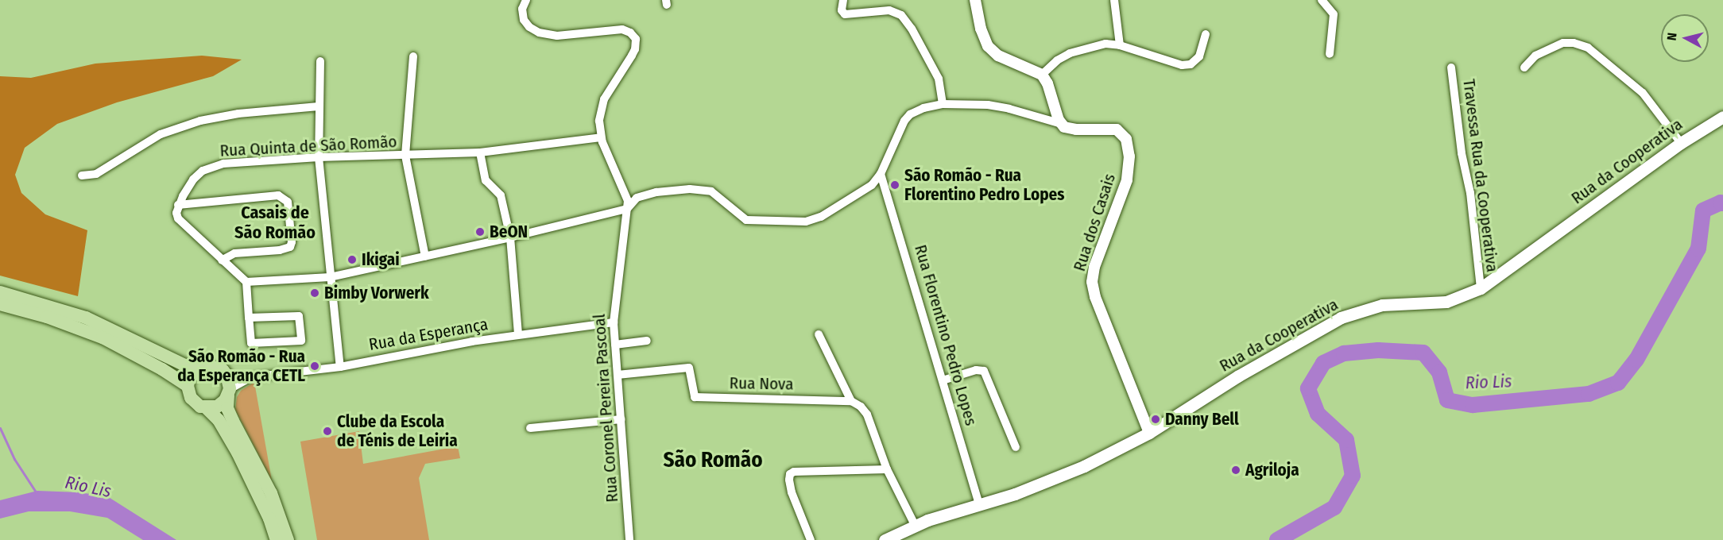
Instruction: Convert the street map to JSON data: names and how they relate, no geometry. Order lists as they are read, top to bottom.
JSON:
{
  "streets": {
    "main road": ["Rua da Cooperativa"],
    "street": [
      "Rua Quinta de São Romão",
      "Travessa Rua da Cooperativa",
      "Rua dos Casais",
      "Rua da Esperança",
      "Rua Florentino Pedro Lopes",
      "Rua Nova",
      "Rua Coronel Pereira Pascoal"
    ]
  },
  "crossings": [
    ["Rua Quinta de São Romão", "Rua Coronel Pereira Pascoal"],
    ["Rua da Cooperativa", "Travessa Rua da Cooperativa"],
    ["Rua da Cooperativa", "Rua dos Casais"],
    ["Rua da Cooperativa", "Rua Florentino Pedro Lopes"],
    ["Rua da Esperança", "Rua Coronel Pereira Pascoal"],
    ["Rua Nova", "Rua Coronel Pereira Pascoal"]
  ],
  "districts": ["Casais de São Romão", "São Romão"],
  "water": ["Rio Lis"],
  "places": [
    "São Romão - Rua Florentino Pedro Lopes",
    "BeON",
    "Ikigai",
    "Bimby Vorwerk",
    "São Romão - Rua da Esperança CETL",
    "Danny Bell",
    "Clube da Escola de Ténis de Leiria",
    "Agriloja"
  ],
  "north": "left"
}
